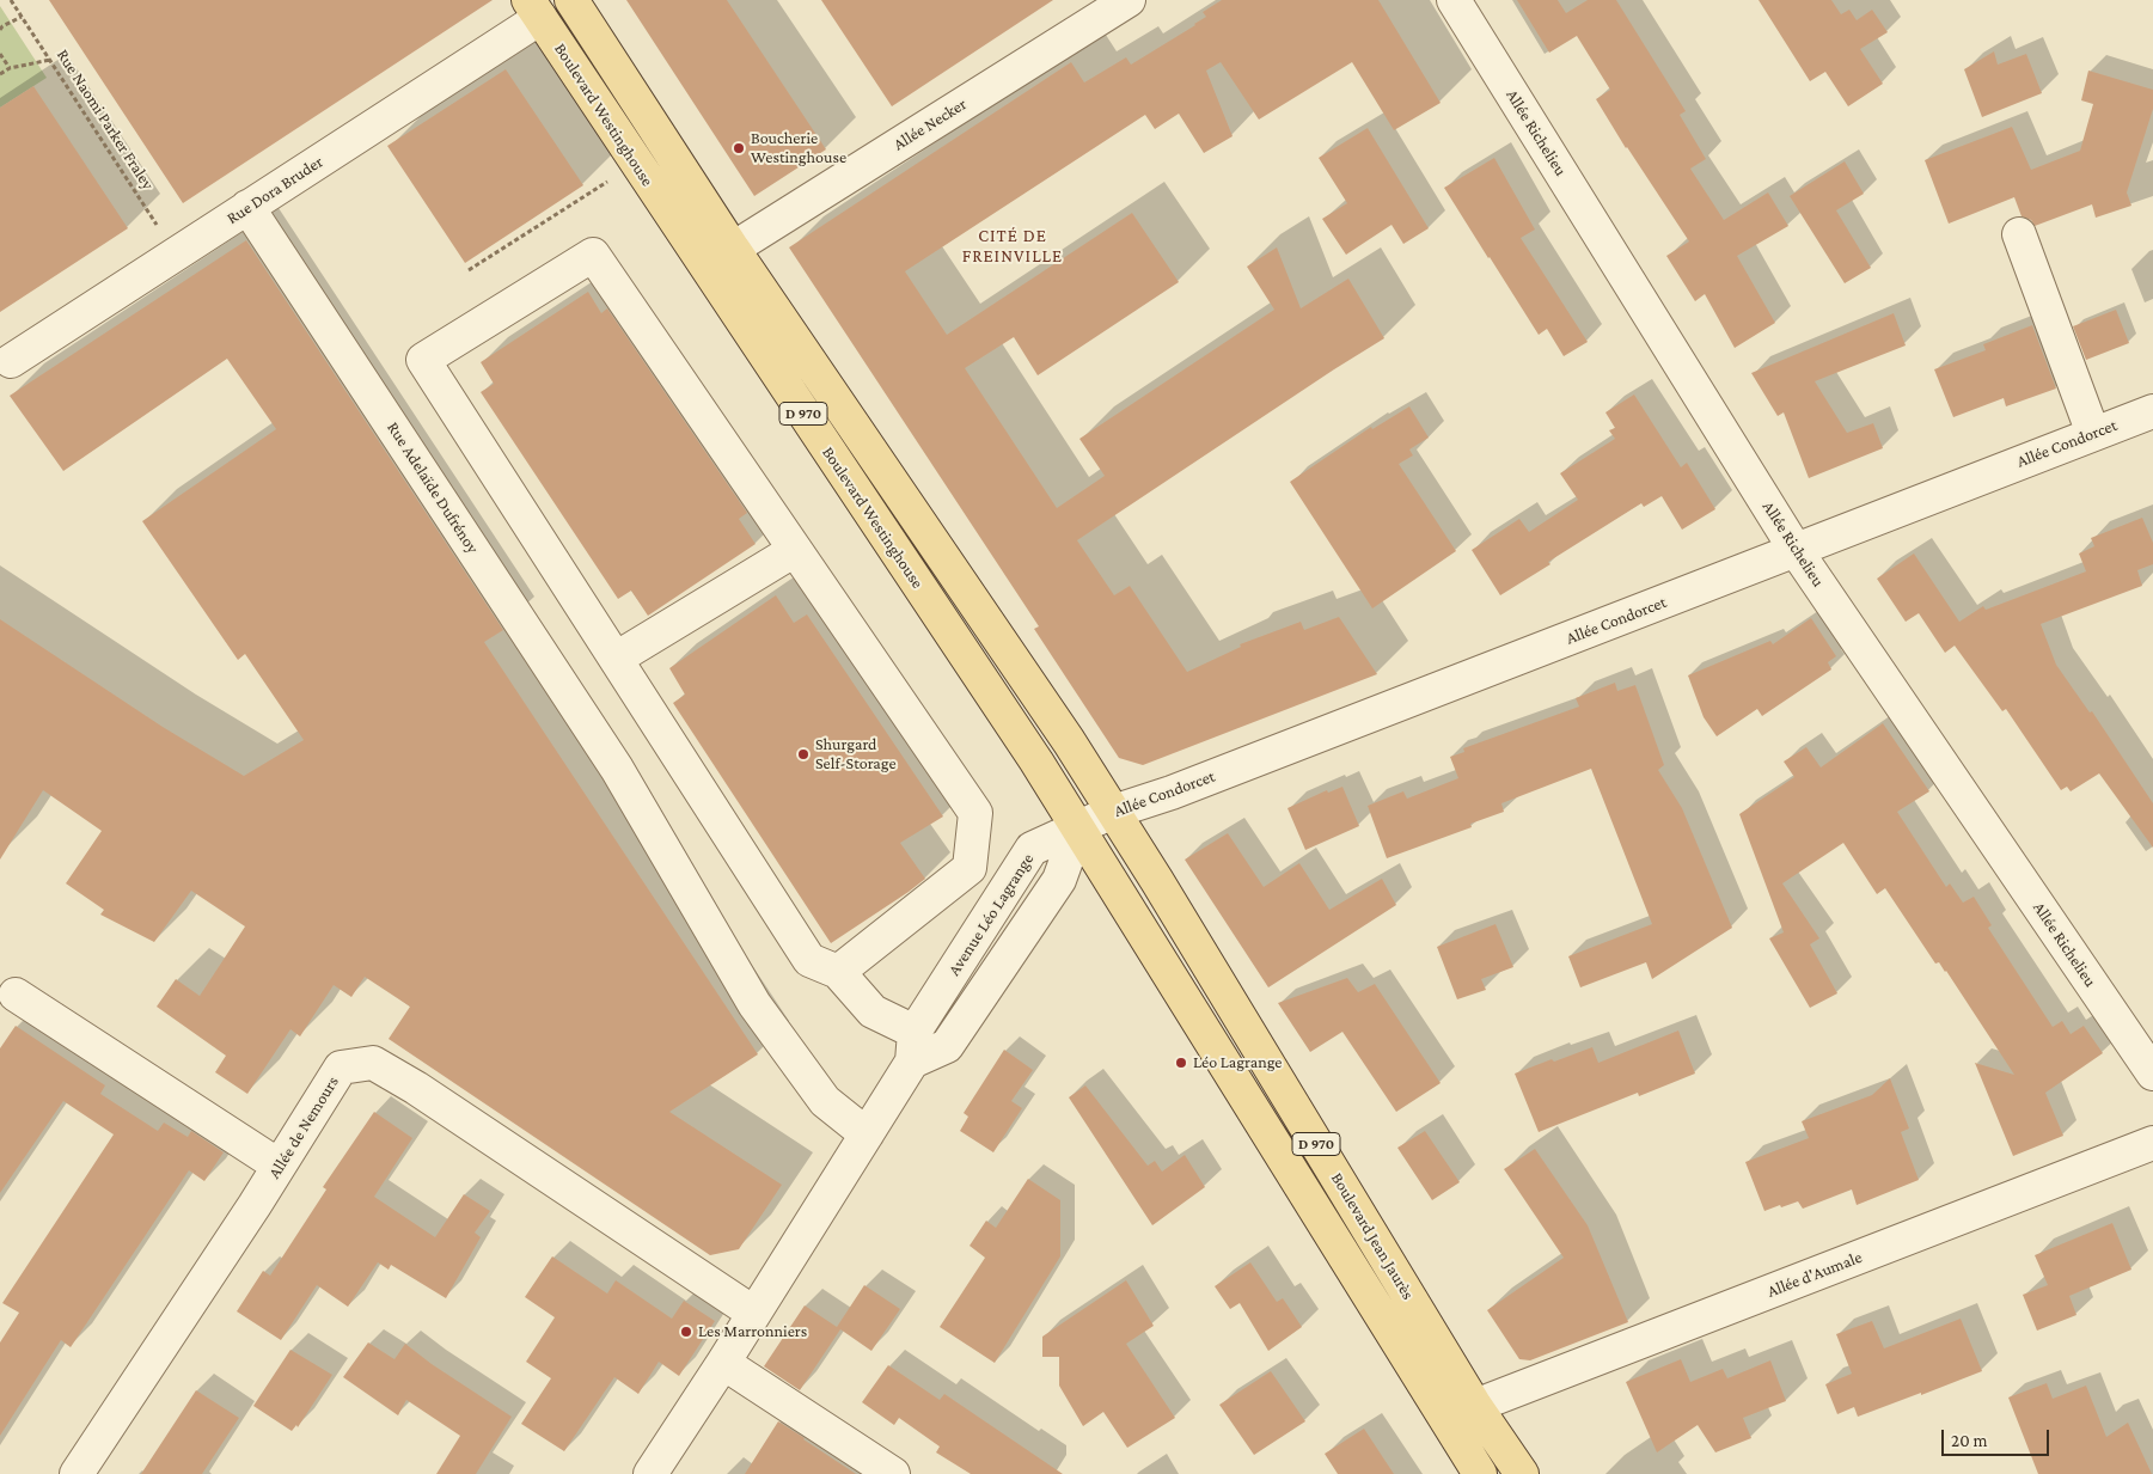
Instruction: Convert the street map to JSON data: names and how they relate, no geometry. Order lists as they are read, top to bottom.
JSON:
{
  "streets": {
    "main road": ["Boulevard Westinghouse", "D 970", "Boulevard Jean Jaurès"],
    "street": [
      "Allée Necker",
      "Allée Richelieu",
      "Rue Dora Bruder",
      "Allée Condorcet",
      "Rue Adelaïde Dufrénoy",
      "Avenue Léo Lagrange",
      "Allée de Nemours",
      "Allée d'Aumale"
    ],
    "path": ["Rue Naomi Parker Fraley"]
  },
  "crossings": [
    ["Boulevard Westinghouse", "Rue Dora Bruder"],
    ["Boulevard Westinghouse", "Allée Condorcet"],
    ["Boulevard Westinghouse", "Avenue Léo Lagrange"],
    ["Boulevard Westinghouse", "Boulevard Jean Jaurès"],
    ["Rue Naomi Parker Fraley", "Rue Dora Bruder"],
    ["Allée Necker", "D 970"],
    ["Allée Richelieu", "Allée Condorcet"],
    ["Rue Dora Bruder", "Rue Adelaïde Dufrénoy"],
    ["D 970", "Allée Condorcet"],
    ["D 970", "Boulevard Jean Jaurès"],
    ["Allée Condorcet", "Avenue Léo Lagrange"],
    ["Allée Condorcet", "Boulevard Jean Jaurès"],
    ["Rue Adelaïde Dufrénoy", "Avenue Léo Lagrange"],
    ["Avenue Léo Lagrange", "Allée de Nemours"],
    ["Avenue Léo Lagrange", "Boulevard Jean Jaurès"],
    ["Boulevard Jean Jaurès", "Allée d'Aumale"]
  ],
  "districts": ["CITÉ DE FREINVILLE"],
  "places": [
    "Boucherie Westinghouse",
    "Shurgard Self-Storage",
    "Léo Lagrange",
    "Les Marronniers"
  ],
  "scale_bar": "20 m"
}
